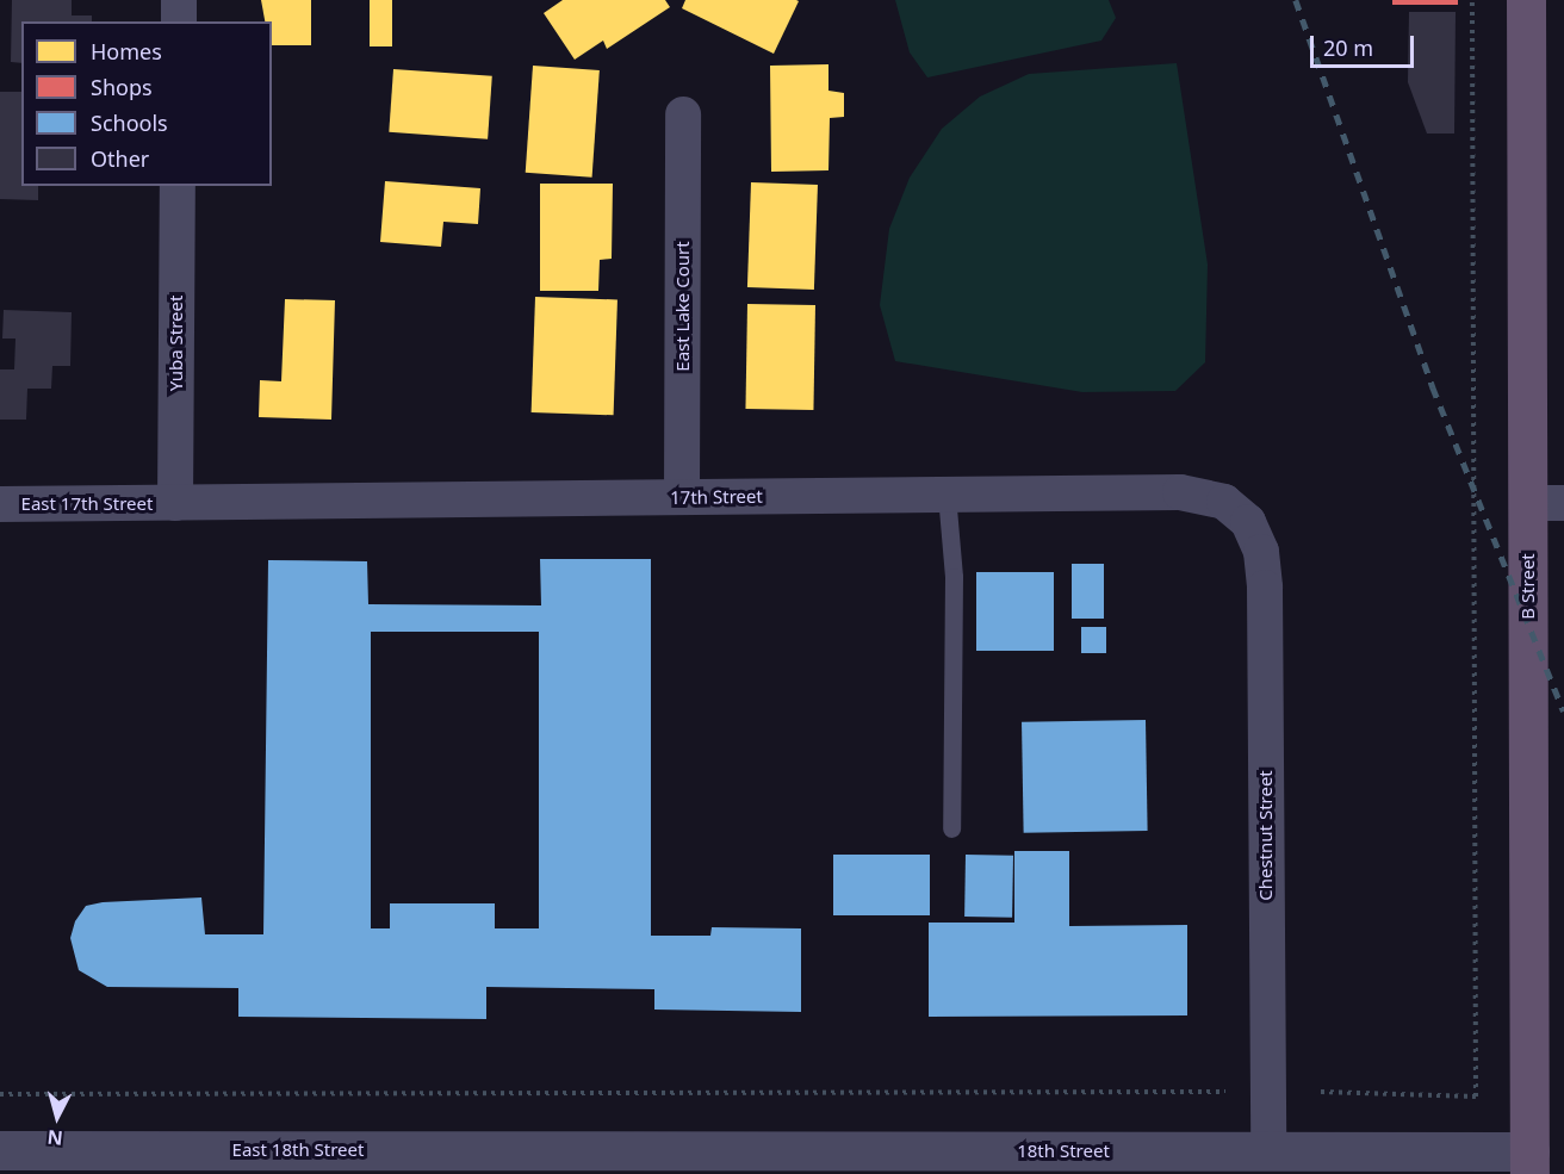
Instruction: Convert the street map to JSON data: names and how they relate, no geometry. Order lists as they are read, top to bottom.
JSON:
{
  "streets": {
    "highway": ["B Street"],
    "street": [
      "East Lake Court",
      "Yuba Street",
      "17th Street",
      "East 17th Street",
      "Chestnut Street",
      "East 18th Street",
      "18th Street"
    ]
  },
  "crossings": [
    ["East Lake Court", "17th Street"],
    ["Yuba Street", "17th Street"],
    ["Yuba Street", "East 17th Street"],
    ["17th Street", "East 17th Street"],
    ["17th Street", "Chestnut Street"],
    ["B Street", "18th Street"],
    ["Chestnut Street", "18th Street"],
    ["East 18th Street", "18th Street"]
  ],
  "legend": [
    "Homes",
    "Shops",
    "Schools",
    "Other"
  ],
  "scale_bar": "20 m",
  "north": "bottom"
}
